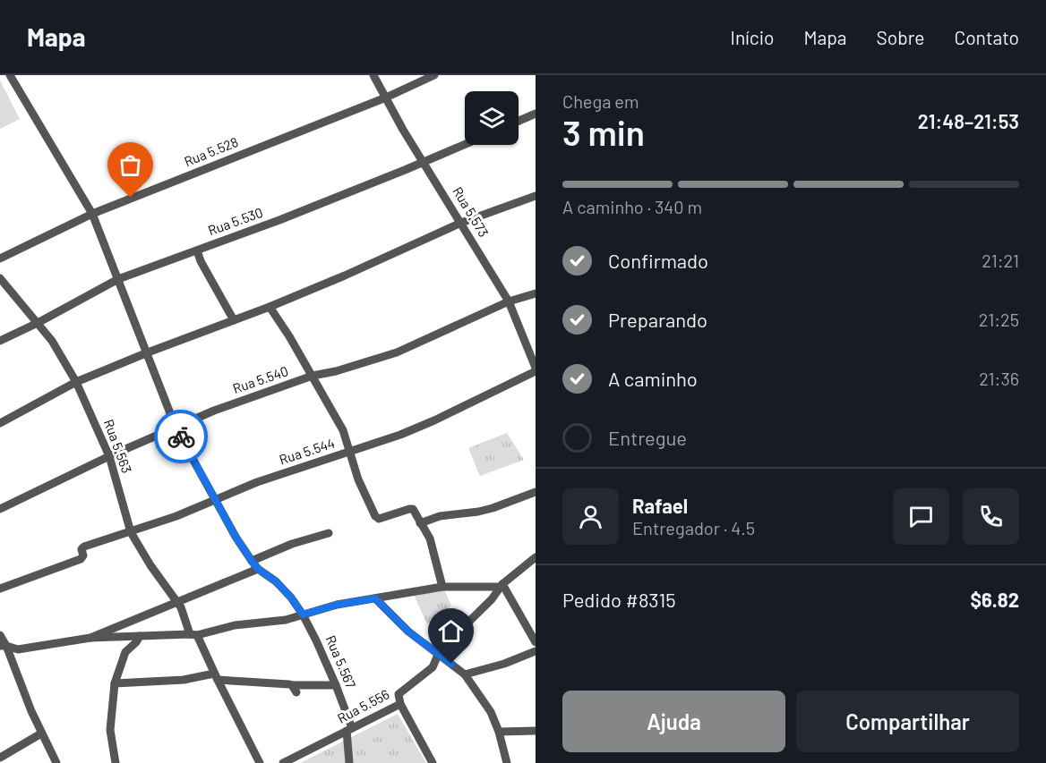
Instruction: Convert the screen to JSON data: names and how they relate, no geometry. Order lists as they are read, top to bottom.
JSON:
{
  "streets": {
    "street": [
      "Rua 5.528",
      "Rua 5.573",
      "Rua 5.530",
      "Rua 5.540",
      "Rua 5.563",
      "Rua 5.544",
      "Rua 5.567",
      "Rua 5.556"
    ]
  },
  "crossings": [
    ["Rua 5.528", "Rua 5.573"],
    ["Rua 5.528", "Rua 5.567"],
    ["Rua 5.573", "Rua 5.530"],
    ["Rua 5.573", "Rua 5.540"],
    ["Rua 5.573", "Rua 5.544"],
    ["Rua 5.530", "Rua 5.563"],
    ["Rua 5.530", "Rua 5.567"],
    ["Rua 5.540", "Rua 5.563"],
    ["Rua 5.540", "Rua 5.567"],
    ["Rua 5.563", "Rua 5.544"],
    ["Rua 5.544", "Rua 5.567"],
    ["Rua 5.567", "Rua 5.556"]
  ],
  "page": {
    "header": "Mapa",
    "nav": [
      "Início",
      "Mapa",
      "Sobre",
      "Contato"
    ],
    "heading": ["3 min", "Chega em", "21:48–21:53"],
    "panel": [
      "Rafael",
      "Entregador · 4.5",
      "Pedido #8315",
      "$6.82"
    ],
    "bar": "A caminho · 340 m",
    "list": [
      ["Confirmado", "21:21"],
      ["Preparando", "21:25"],
      ["A caminho", "21:36"],
      "Entregue"
    ],
    "buttons": ["Ajuda", "Compartilhar"]
  }
}
